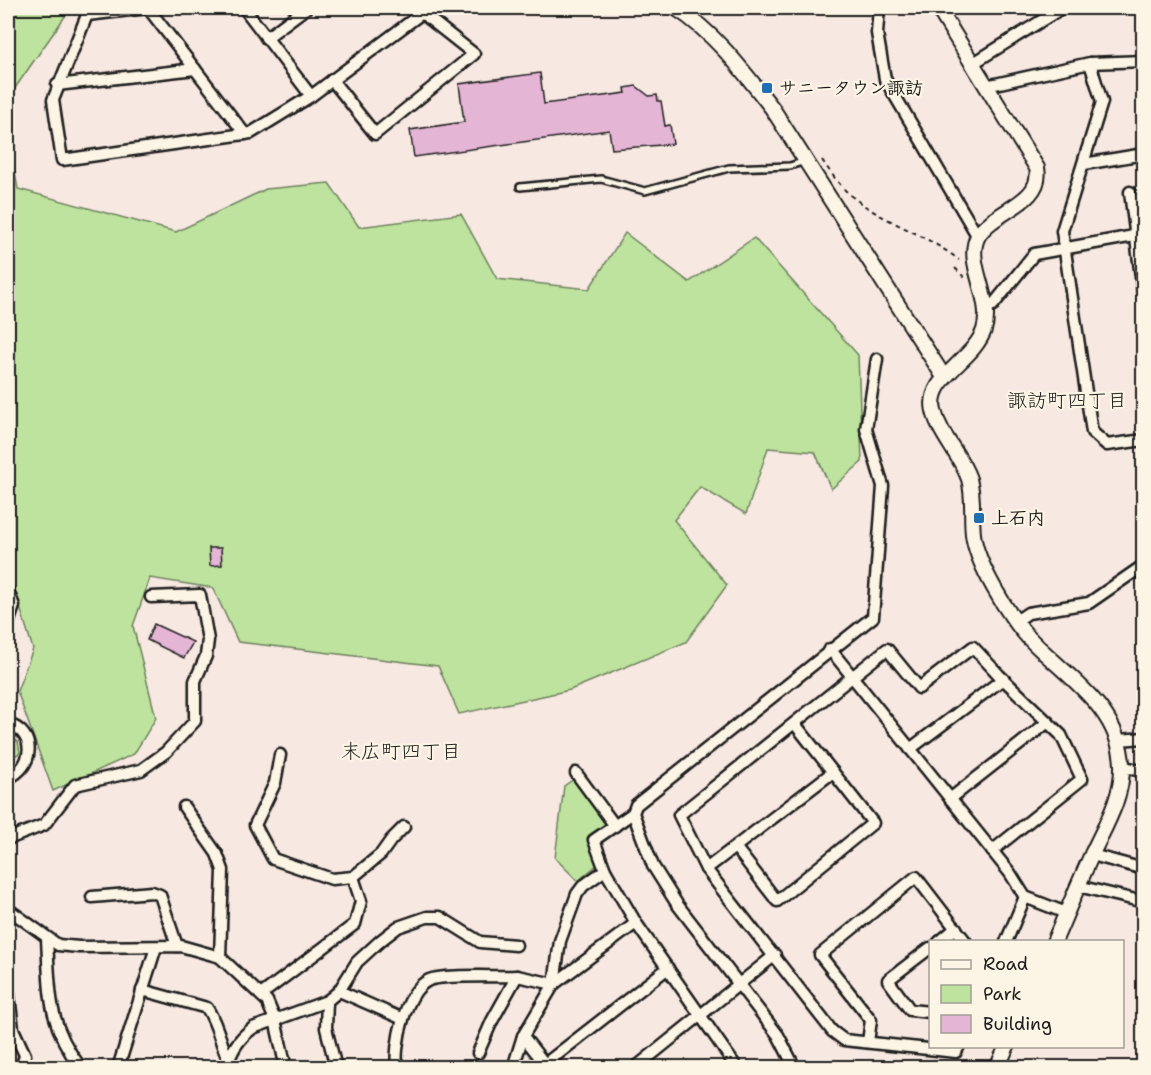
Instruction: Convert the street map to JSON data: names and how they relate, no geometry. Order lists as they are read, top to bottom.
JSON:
{
  "districts": ["諏訪町四丁目", "末広町四丁目"],
  "places": {
    "transit": ["サニータウン諏訪", "上石内"]
  },
  "legend": ["Road", "Park", "Building"]
}
